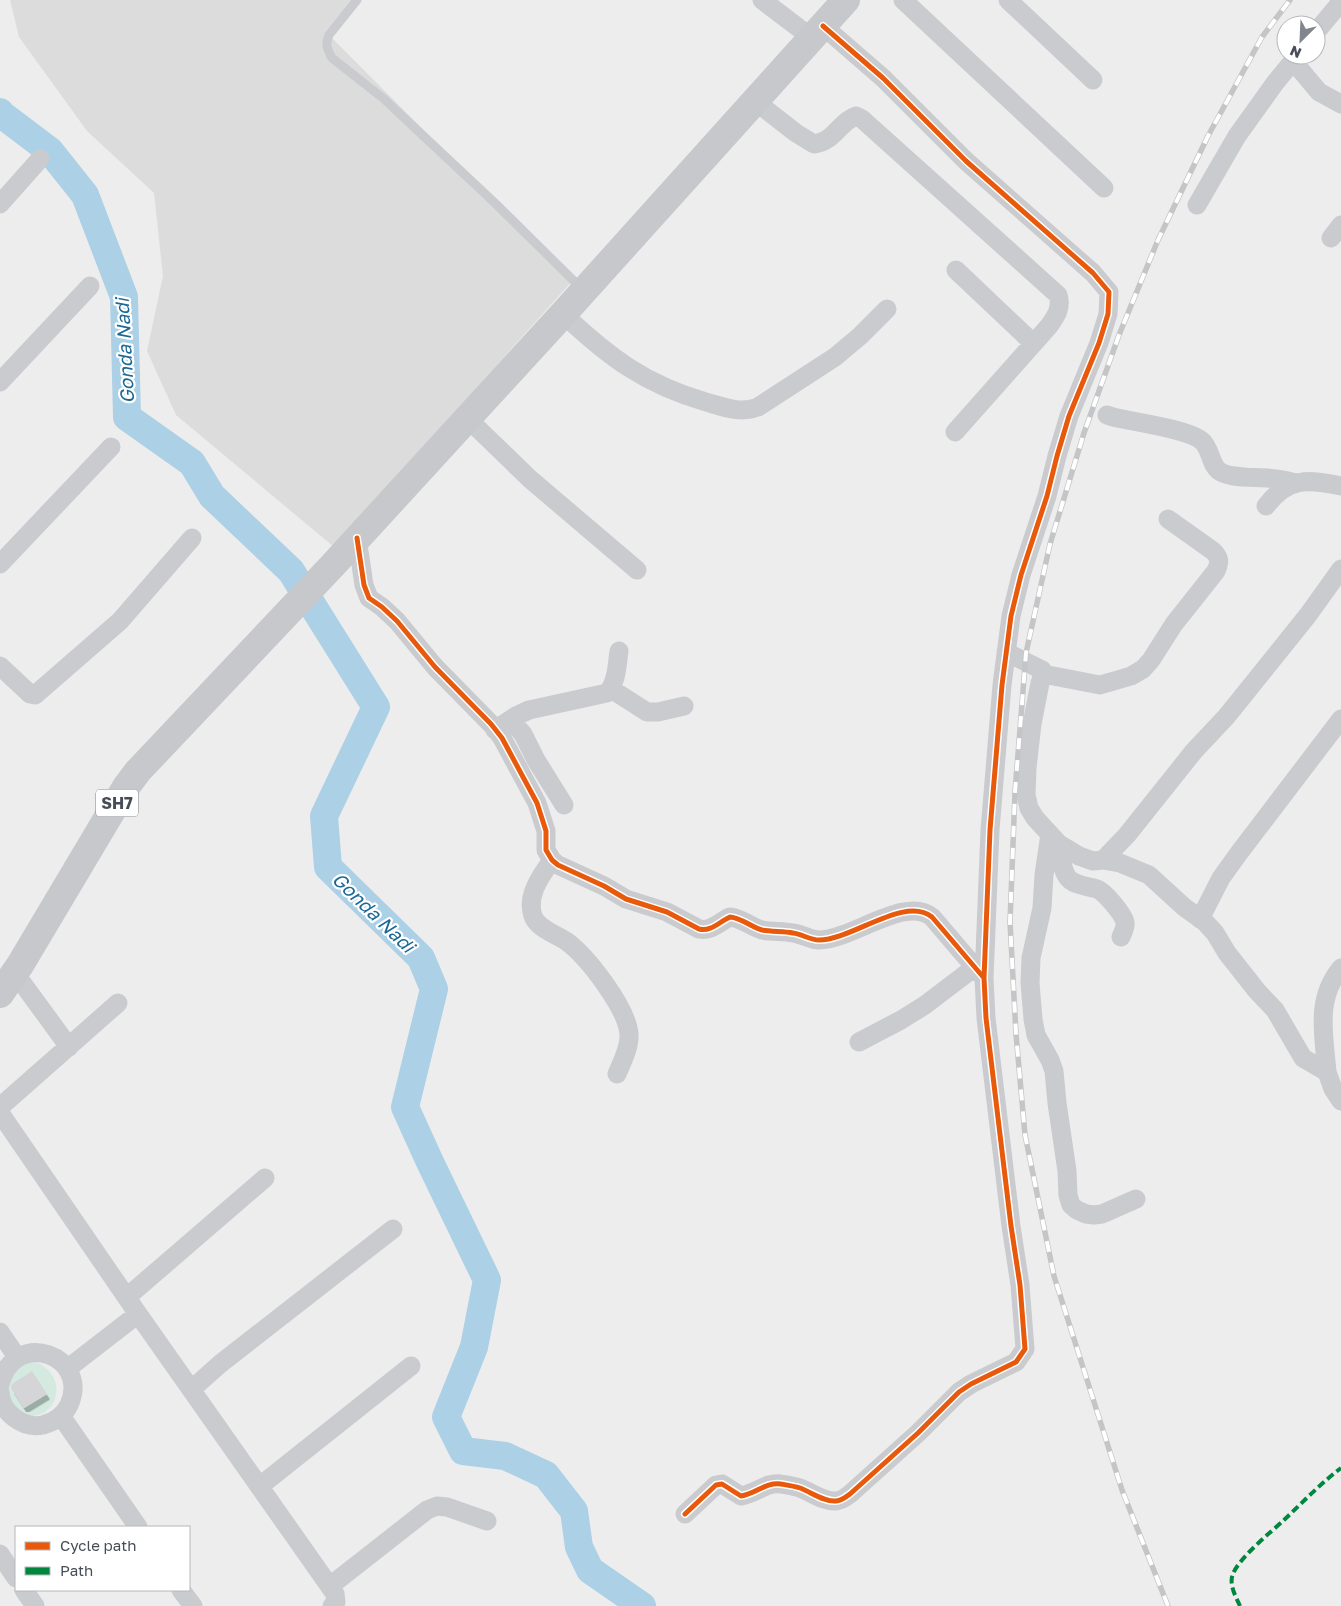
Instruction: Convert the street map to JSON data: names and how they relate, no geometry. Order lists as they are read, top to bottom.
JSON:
{
  "streets": {
    "main road": ["SH7"]
  },
  "water": ["Gonda Nadi"],
  "legend": ["Cycle path", "Path"],
  "north": "bottom left"
}
